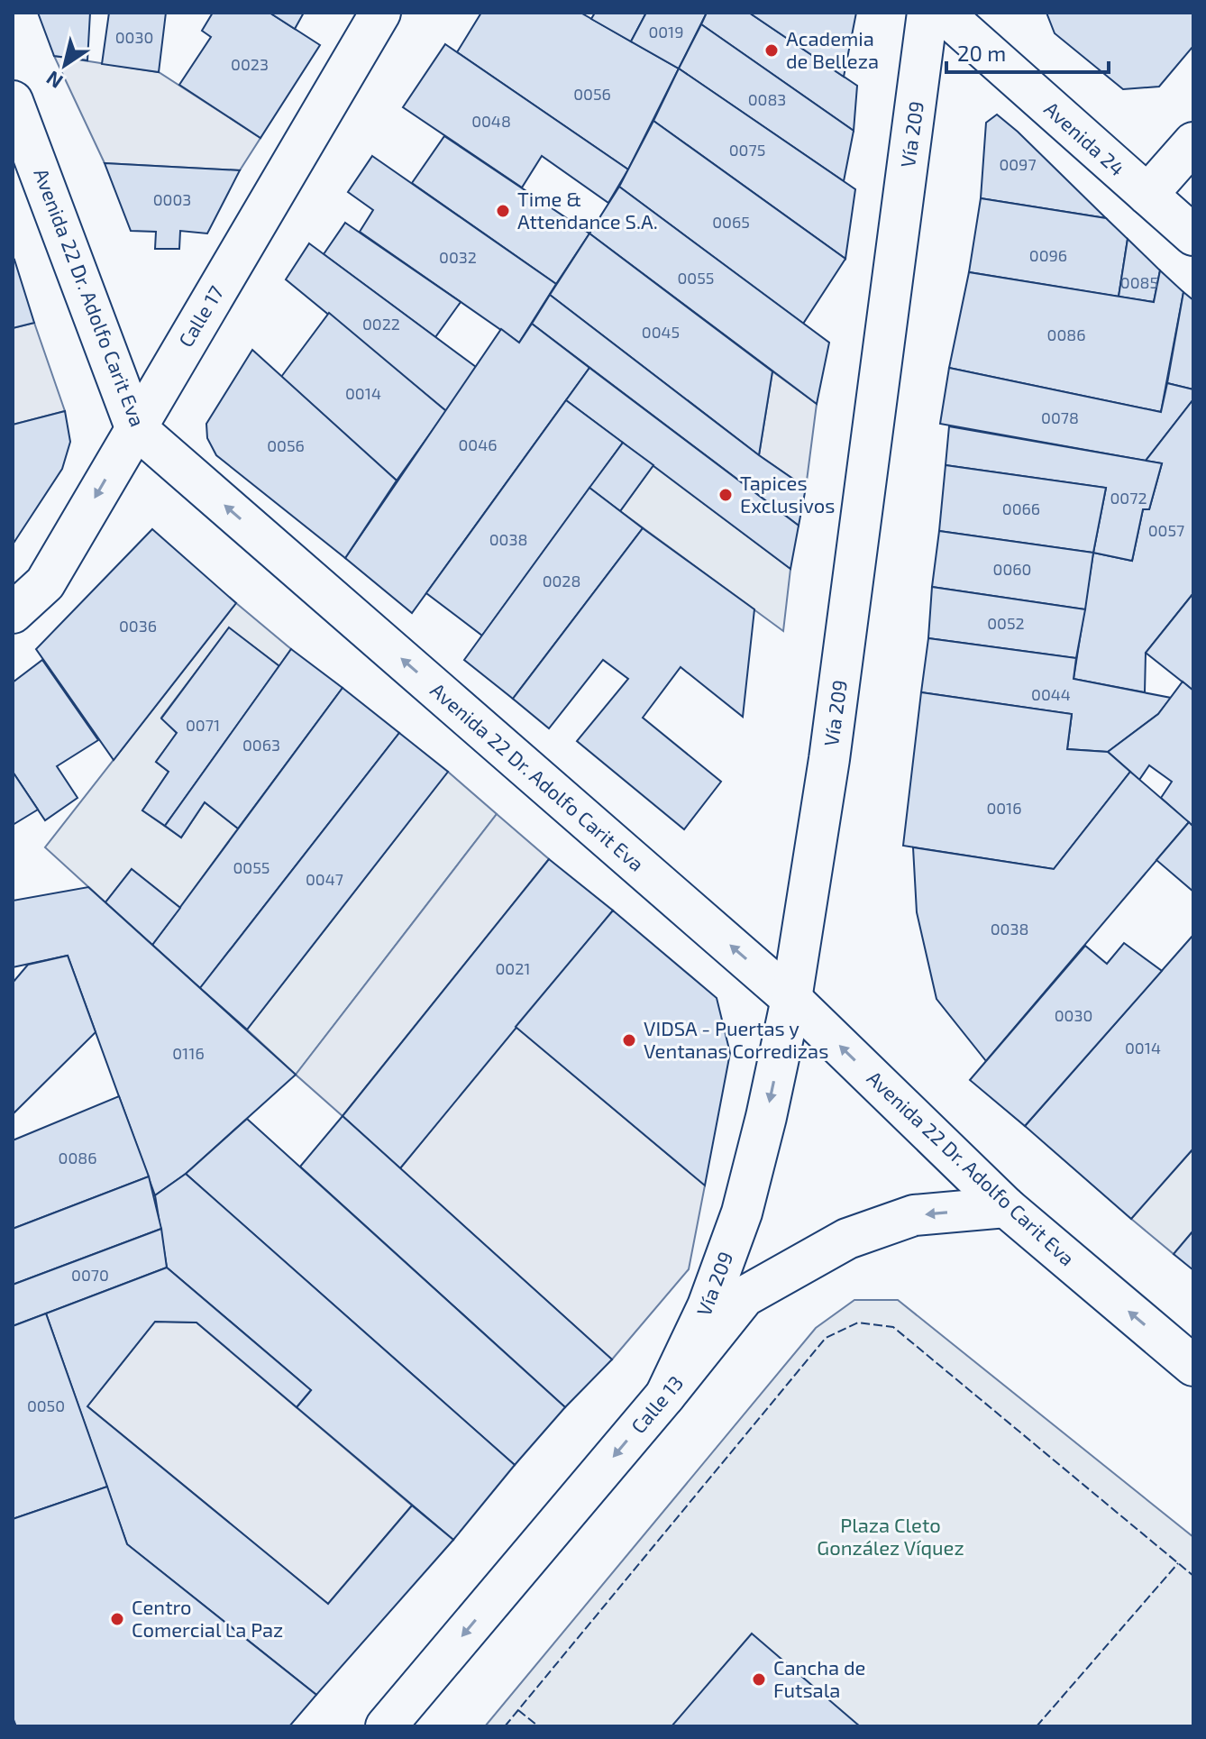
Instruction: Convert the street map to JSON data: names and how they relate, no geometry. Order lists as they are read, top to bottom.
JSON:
{
  "streets": {
    "main road": [
      "Vía 209",
      "Avenida 24",
      "Avenida 22 Dr. Adolfo Carit Eva",
      "Calle 17",
      "Calle 13"
    ]
  },
  "crossings": [
    ["Vía 209", "Avenida 22 Dr. Adolfo Carit Eva"],
    ["Vía 209", "Calle 13"],
    ["Avenida 22 Dr. Adolfo Carit Eva", "Calle 17"],
    ["Avenida 22 Dr. Adolfo Carit Eva", "Calle 13"]
  ],
  "one_way": ["Avenida 22 Dr. Adolfo Carit Eva", "Calle 13"],
  "parks": ["Plaza Cleto González Víquez"],
  "places": [
    "Academia de Belleza",
    "Time & Attendance S.A.",
    "Tapices Exclusivos",
    "VIDSA - Puertas y Ventanas Corredizas",
    "Centro Comercial La Paz",
    "Cancha de Futsala"
  ],
  "house_numbers": [
    "0019",
    "0030",
    "0023",
    "0056",
    "0083",
    "0048",
    "0075",
    "0097",
    "0003",
    "0065",
    "0096",
    "0032",
    "0055",
    "0085",
    "0022",
    "0045",
    "0086",
    "0014",
    "0078",
    "0046",
    "0056",
    "0072",
    "0066",
    "0057",
    "0038",
    "0060",
    "0028",
    "0052",
    "0036",
    "0044",
    "0071",
    "0063",
    "0016",
    "0055",
    "0047",
    "0038",
    "0021",
    "0030",
    "0014",
    "0116",
    "0086",
    "0070",
    "0050"
  ],
  "scale_bar": "20 m",
  "north": "bottom left"
}
